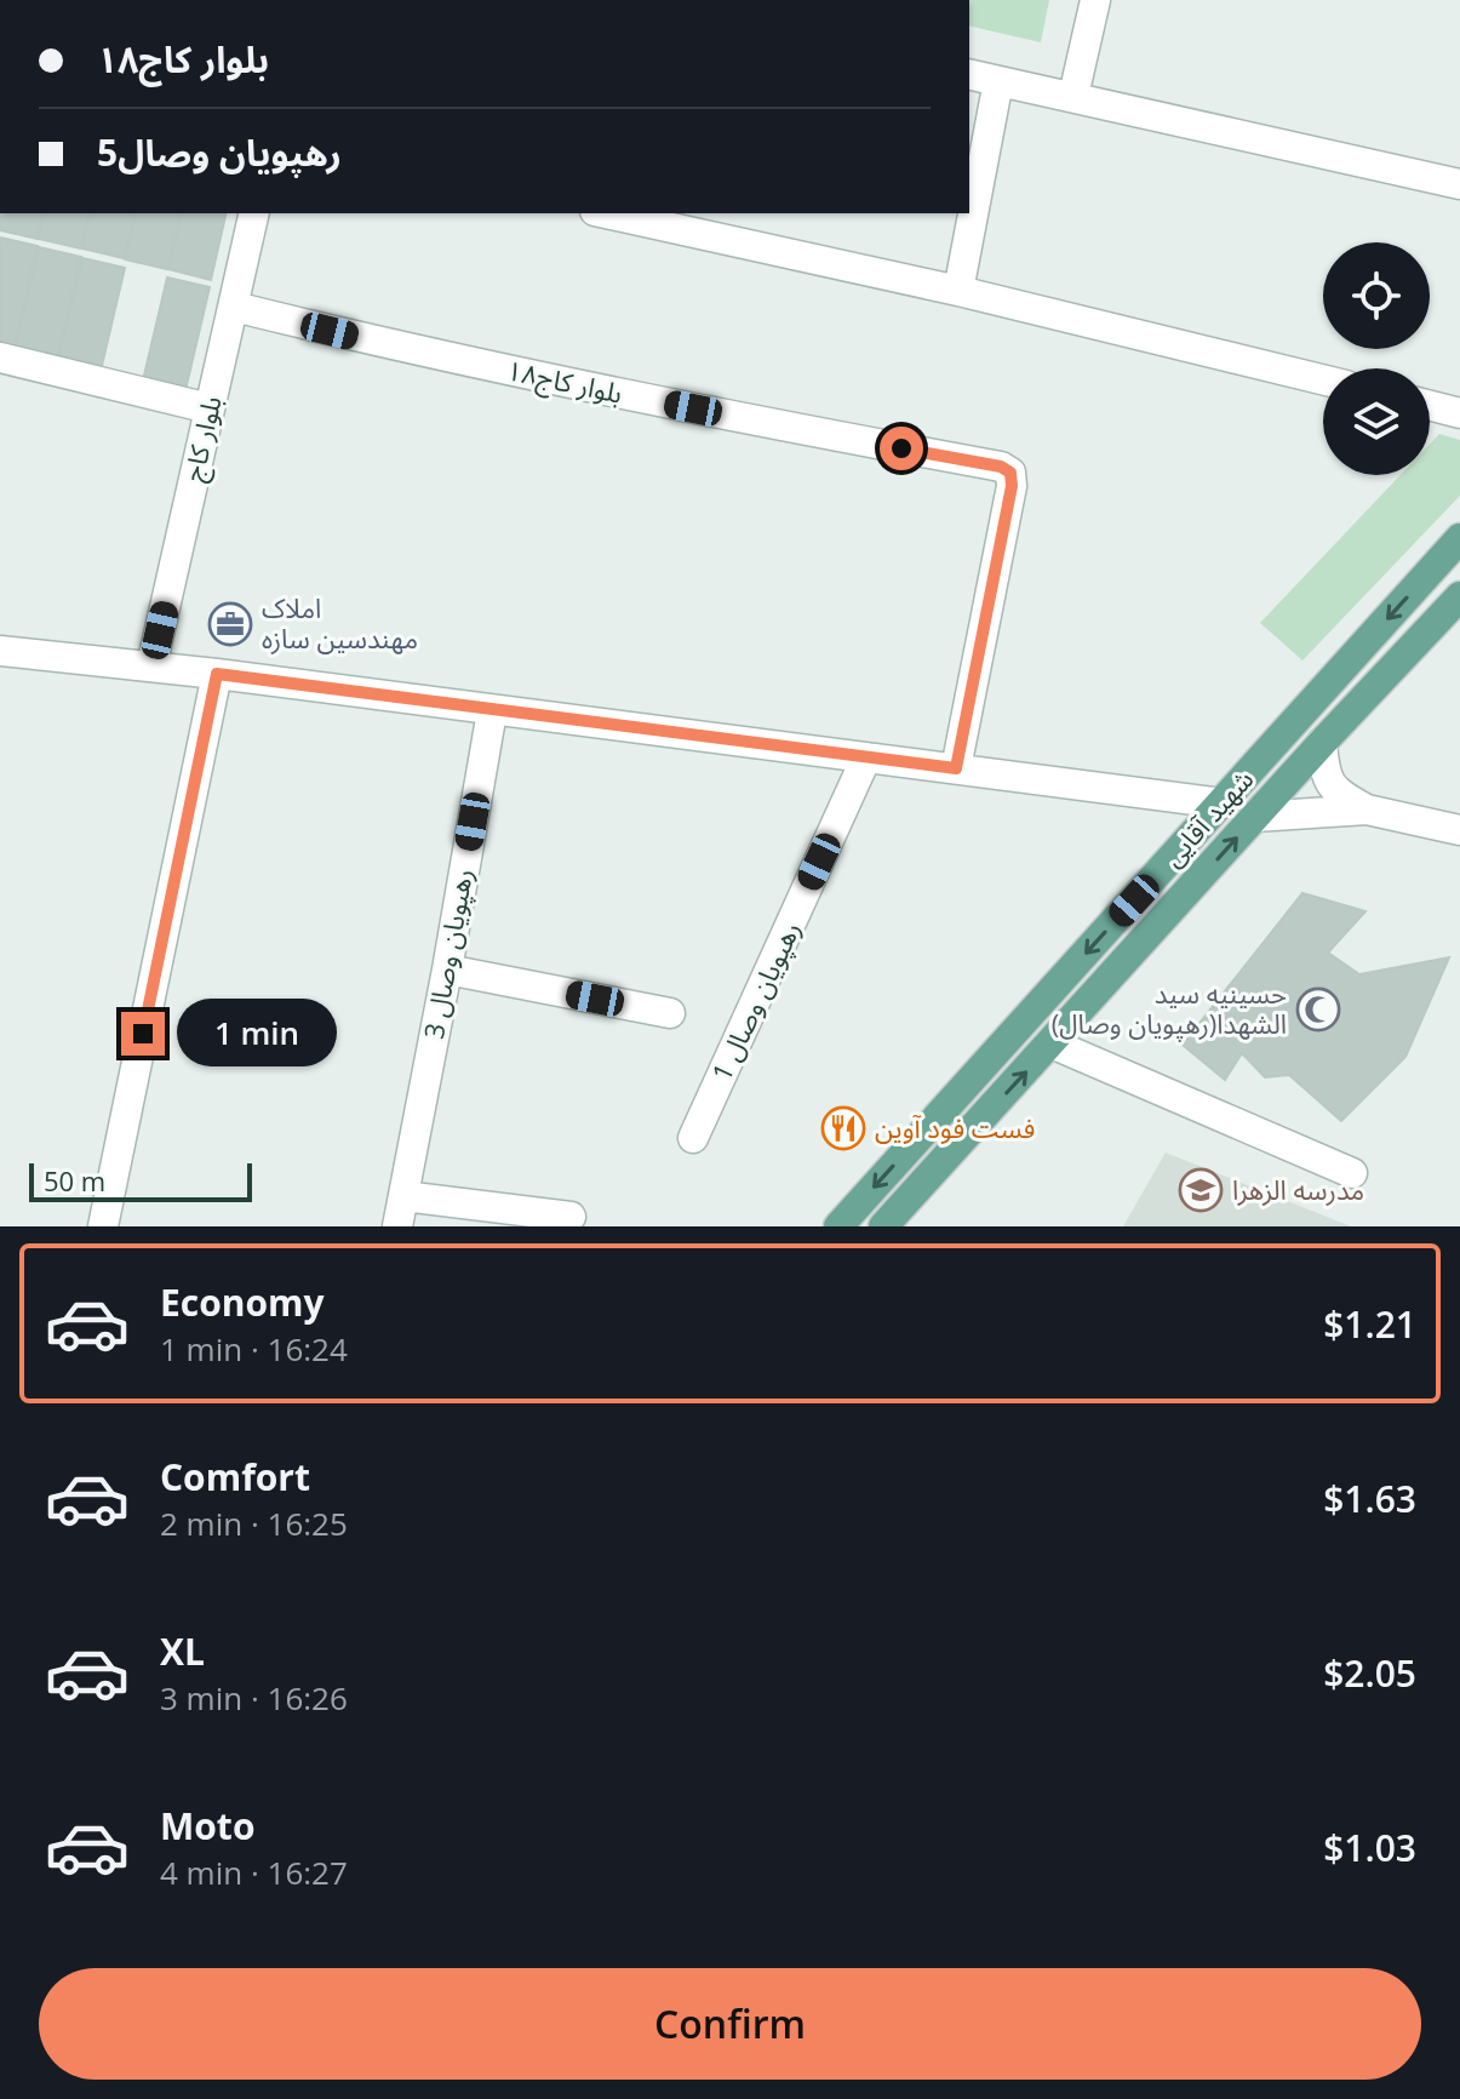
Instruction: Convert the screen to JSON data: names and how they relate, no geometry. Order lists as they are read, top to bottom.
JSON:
{
  "streets": {
    "main road": ["شهید آقایی"],
    "street": [
      "بلوار کاج۱۸",
      "بلوار کاج",
      "3 رهپویان وصال",
      "1 رهپویان وصال"
    ]
  },
  "crossings": [
    ["بلوار کاج۱۸", "بلوار کاج"]
  ],
  "places": {
    "office": ["املاک مهندسین سازه"],
    "mosque": ["حسینیه سید الشهدا(رهپویان وصال)"],
    "restaurant": ["فست فود آوین"],
    "school or university": ["مدرسه الزهرا"]
  },
  "scale_bar": "50 m",
  "page": {
    "banner": ["بلوار کاج۱۸", "رهپویان وصال5"],
    "bubble": "1 min",
    "scale": "50 m",
    "list": [
      {
        "name": "Economy",
        "note": "1 min · 16:24",
        "value": "$1.21"
      },
      {
        "name": "Comfort",
        "note": "2 min · 16:25",
        "value": "$1.63"
      },
      {
        "name": "XL",
        "note": "3 min · 16:26",
        "value": "$2.05"
      },
      {
        "name": "Moto",
        "note": "4 min · 16:27",
        "value": "$1.03"
      }
    ],
    "buttons": "Confirm"
  }
}
